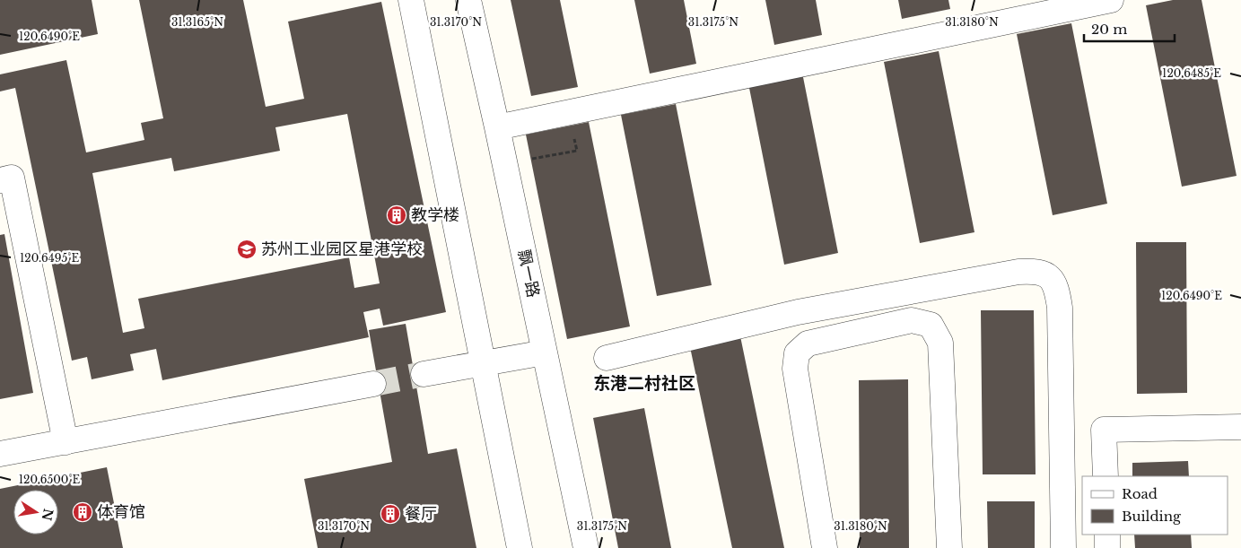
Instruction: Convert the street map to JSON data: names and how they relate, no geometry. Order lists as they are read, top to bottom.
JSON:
{
  "streets": {
    "street": ["飘一路"]
  },
  "districts": ["东港二村社区"],
  "places": {
    "building": ["教学楼", "体育馆", "餐厅"],
    "school or university": ["苏州工业园区星港学校"]
  },
  "legend": ["Road", "Building"],
  "scale_bar": "20 m",
  "north": "right",
  "coordinates": [
    "31.3165°N",
    "31.3170°N",
    "31.3175°N",
    "31.3180°N",
    "120.6490°E",
    "120.6485°E",
    "120.6495°E",
    "120.6500°E"
  ]
}
